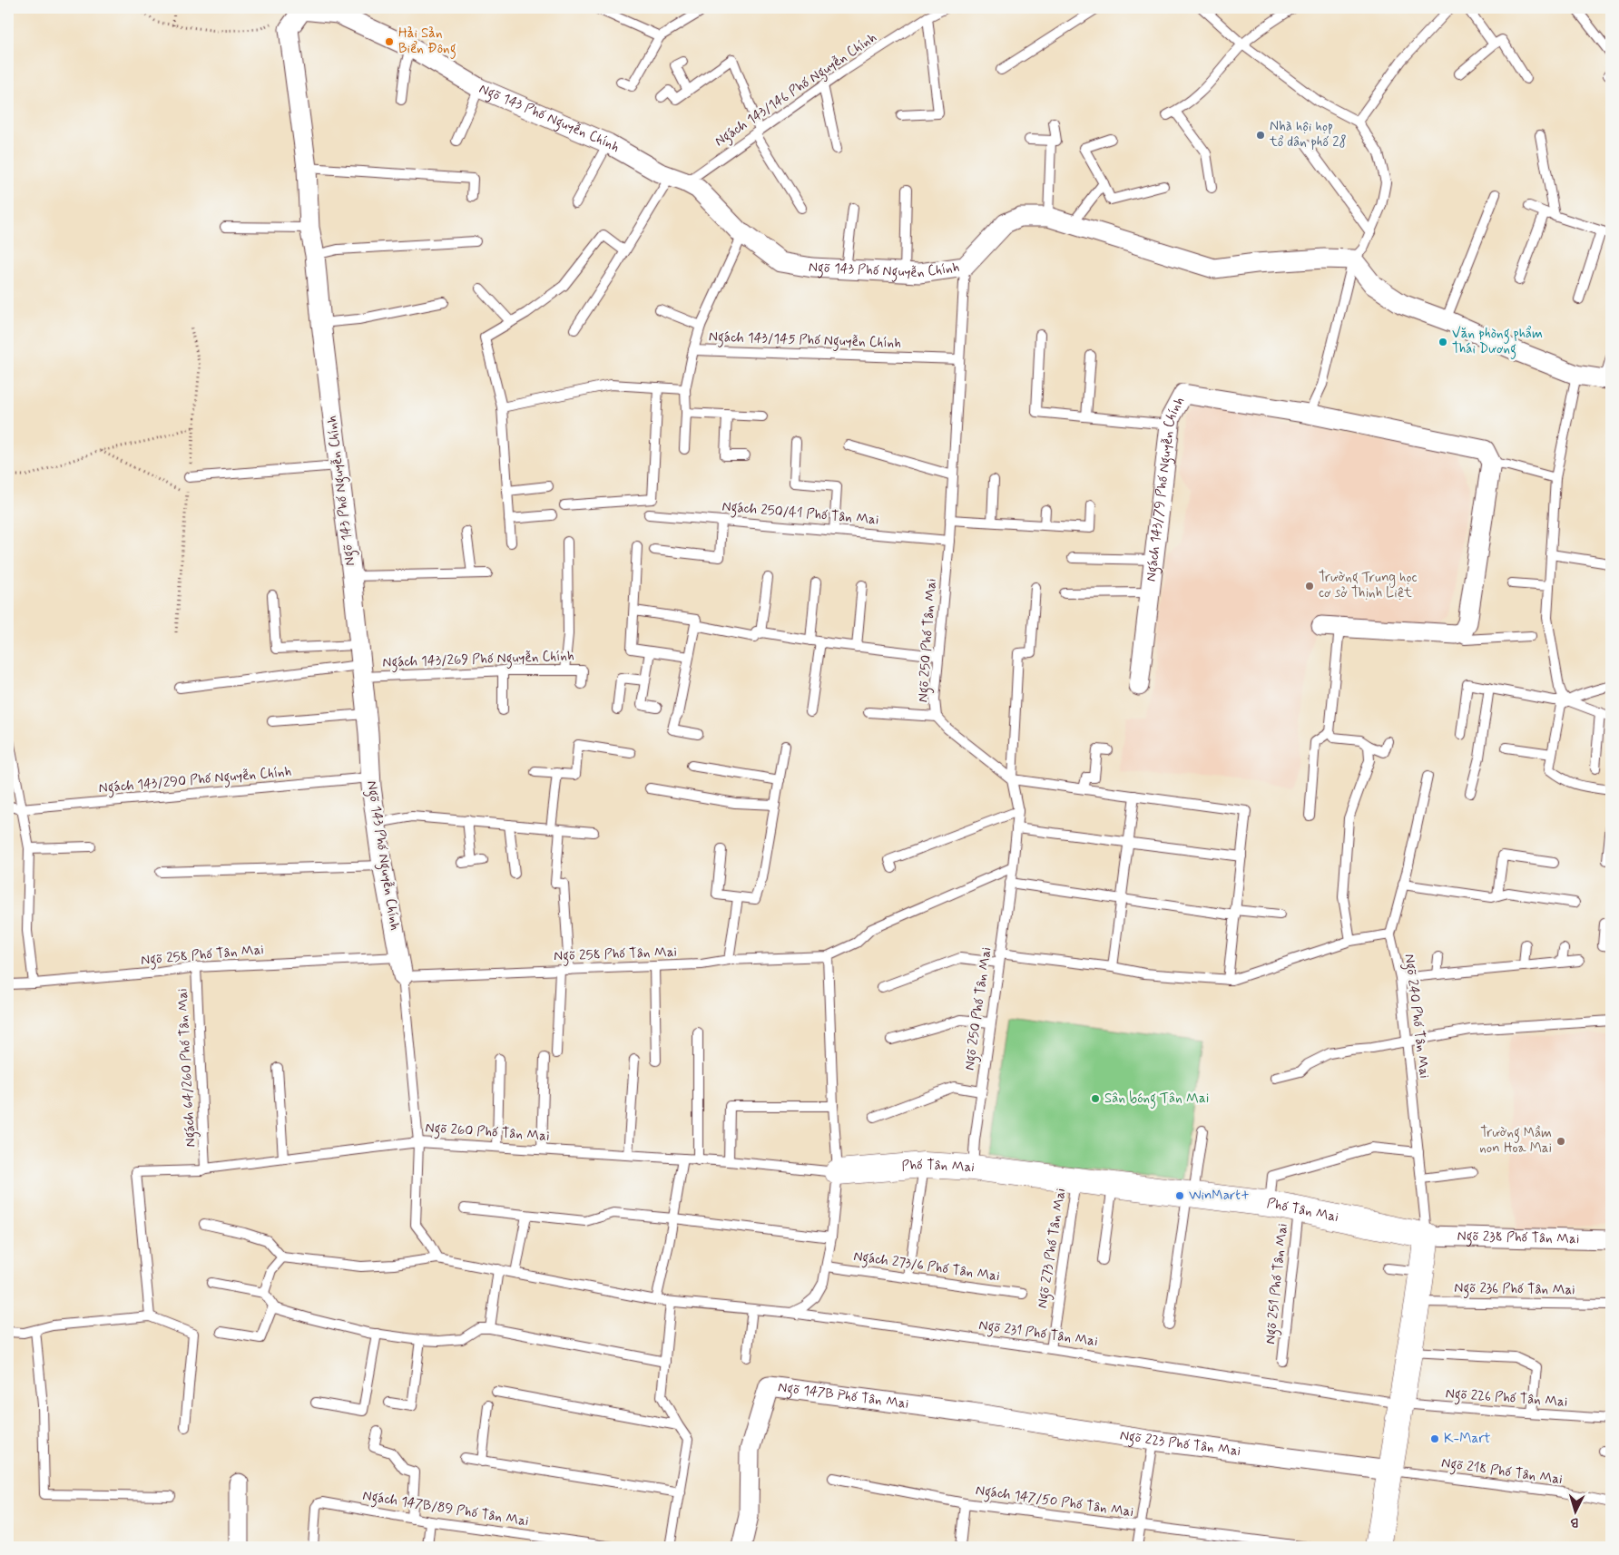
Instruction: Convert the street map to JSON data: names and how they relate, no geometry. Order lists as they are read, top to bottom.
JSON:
{
  "streets": {
    "street": [
      "Ngõ 143 Phố Nguyễn Chính",
      "Ngách 143/79 Phố Nguyễn Chính",
      "Phố Tân Mai",
      "Ngõ 238 Phố Tân Mai",
      "Ngõ 147B Phố Tân Mai",
      "Ngõ 223 Phố Tân Mai"
    ],
    "lane": [
      "Ngách 143/146 Phố Nguyễn Chính",
      "Ngách 143/145 Phố Nguyễn Chính",
      "Ngách 250/41 Phố Tân Mai",
      "Ngõ 250 Phố Tân Mai",
      "Ngách 143/269 Phố Nguyễn Chính",
      "Ngách 143/290 Phố Nguyễn Chính",
      "Ngõ 258 Phố Tân Mai",
      "Ngõ 240 Phố Tân Mai",
      "Ngách 64/260 Phố Tân Mai",
      "Ngõ 260 Phố Tân Mai",
      "Ngõ 273 Phố Tân Mai",
      "Ngách 273/6 Phố Tân Mai",
      "Ngõ 251 Phố Tân Mai",
      "Ngõ 236 Phố Tân Mai",
      "Ngõ 231 Phố Tân Mai",
      "Ngõ 226 Phố Tân Mai",
      "Ngõ 218 Phố Tân Mai",
      "Ngách 147/50 Phố Tân Mai",
      "Ngách 147B/89 Phố Tân Mai"
    ]
  },
  "crossings": [
    ["Ngách 143/146 Phố Nguyễn Chính", "Ngõ 143 Phố Nguyễn Chính"],
    ["Ngõ 143 Phố Nguyễn Chính", "Ngách 143/145 Phố Nguyễn Chính"],
    ["Ngõ 143 Phố Nguyễn Chính", "Ngõ 250 Phố Tân Mai"],
    ["Ngõ 143 Phố Nguyễn Chính", "Ngách 143/269 Phố Nguyễn Chính"],
    ["Ngõ 143 Phố Nguyễn Chính", "Ngách 143/290 Phố Nguyễn Chính"],
    ["Ngõ 143 Phố Nguyễn Chính", "Ngõ 258 Phố Tân Mai"],
    ["Ngách 143/145 Phố Nguyễn Chính", "Ngõ 250 Phố Tân Mai"],
    ["Ngách 250/41 Phố Tân Mai", "Ngõ 250 Phố Tân Mai"],
    ["Ngõ 250 Phố Tân Mai", "Ngõ 258 Phố Tân Mai"],
    ["Ngõ 250 Phố Tân Mai", "Phố Tân Mai"],
    ["Ngõ 258 Phố Tân Mai", "Ngách 64/260 Phố Tân Mai"],
    ["Ngõ 240 Phố Tân Mai", "Phố Tân Mai"],
    ["Ngõ 240 Phố Tân Mai", "Ngõ 238 Phố Tân Mai"],
    ["Ngách 64/260 Phố Tân Mai", "Ngõ 260 Phố Tân Mai"],
    ["Ngõ 260 Phố Tân Mai", "Phố Tân Mai"],
    ["Phố Tân Mai", "Ngõ 238 Phố Tân Mai"],
    ["Phố Tân Mai", "Ngõ 273 Phố Tân Mai"],
    ["Phố Tân Mai", "Ngõ 251 Phố Tân Mai"],
    ["Ngõ 273 Phố Tân Mai", "Ngõ 231 Phố Tân Mai"],
    ["Ngõ 231 Phố Tân Mai", "Ngõ 226 Phố Tân Mai"],
    ["Ngõ 147B Phố Tân Mai", "Ngõ 223 Phố Tân Mai"],
    ["Ngõ 223 Phố Tân Mai", "Ngõ 218 Phố Tân Mai"]
  ],
  "places": [
    "Hải Sản Biển Đông",
    "Nhà hội họp tổ dân phố 28",
    "Văn phòng phẩm Thái Dương",
    "Trường Trung học cơ sở Thịnh Liệt",
    "Sân bóng Tân Mai",
    "Trường Mầm non Hoa Mai",
    "WinMart+",
    "K-Mart"
  ],
  "north": "bottom"
}
